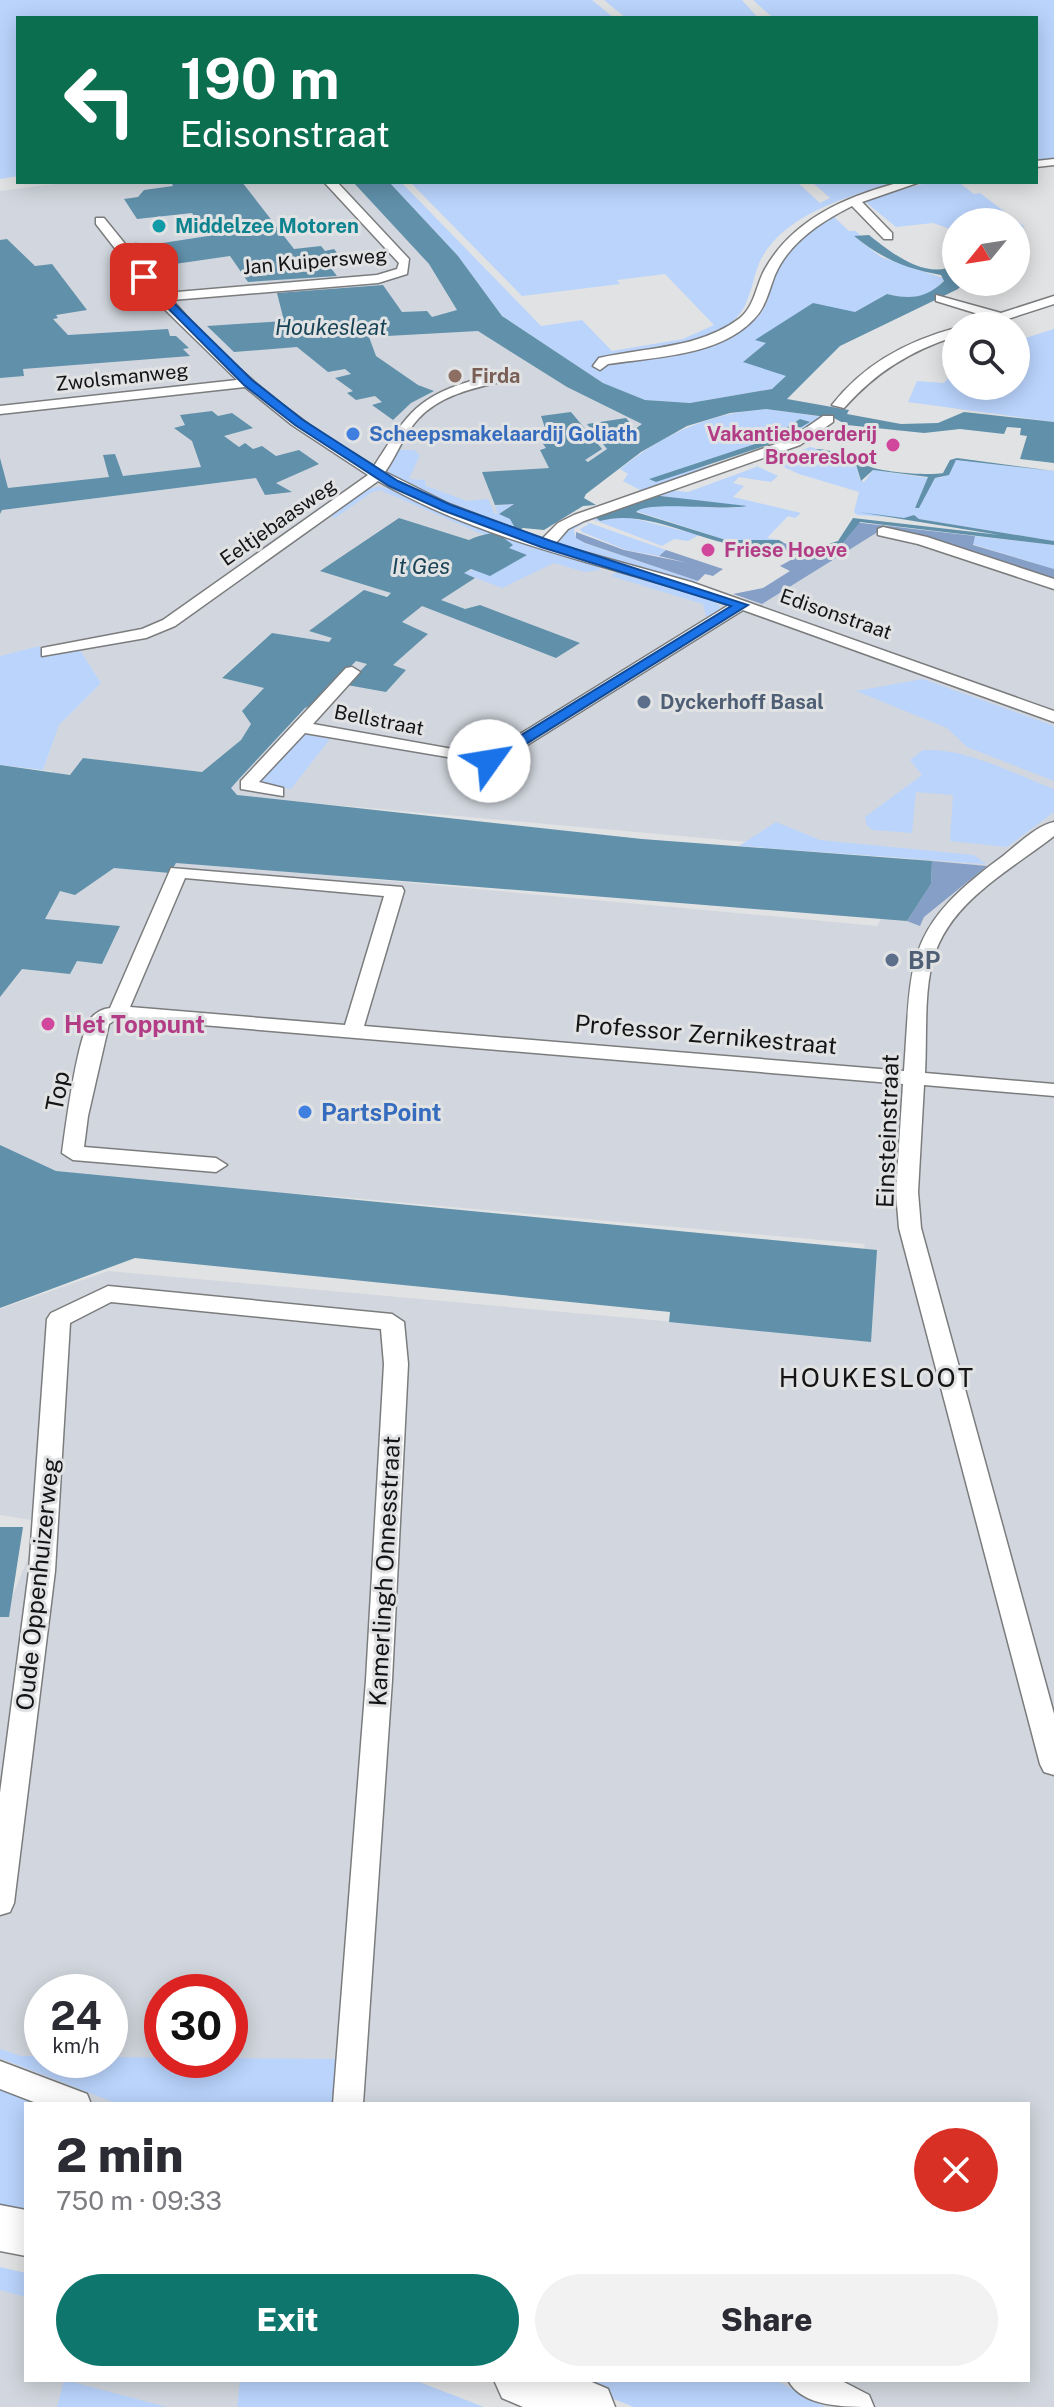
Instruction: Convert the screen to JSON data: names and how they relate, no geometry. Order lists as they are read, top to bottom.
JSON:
{
  "streets": {
    "street": [
      "Jan Kuipersweg",
      "Zwolsmanweg",
      "Eeltjebaasweg",
      "Edisonstraat",
      "Bellstraat",
      "Professor Zernikestraat",
      "Top",
      "Einsteinstraat",
      "Kamerlingh Onnesstraat",
      "Oude Oppenhuizerweg"
    ]
  },
  "crossings": [
    ["Jan Kuipersweg", "Edisonstraat"],
    ["Zwolsmanweg", "Edisonstraat"],
    ["Eeltjebaasweg", "Edisonstraat"],
    ["Edisonstraat", "Bellstraat"],
    ["Professor Zernikestraat", "Top"],
    ["Professor Zernikestraat", "Einsteinstraat"],
    ["Kamerlingh Onnesstraat", "Oude Oppenhuizerweg"]
  ],
  "districts": ["HOUKESLOOT"],
  "water": ["Houkesleat", "It Ges"],
  "places": [
    "Middelzee Motoren",
    "Firda",
    "Scheepsmakelaardij Goliath",
    "Vakantieboerderij Broeresloot",
    "Friese Hoeve",
    "Dyckerhoff Basal",
    "BP",
    "Het Toppunt",
    "PartsPoint"
  ],
  "north": "bottom left",
  "page": {
    "turn": ["190 m", "Edisonstraat"],
    "speed": "24 km/h",
    "limit": "30",
    "heading": ["2 min", "750 m · 09:33"],
    "buttons": ["Exit", "Share"]
  }
}
